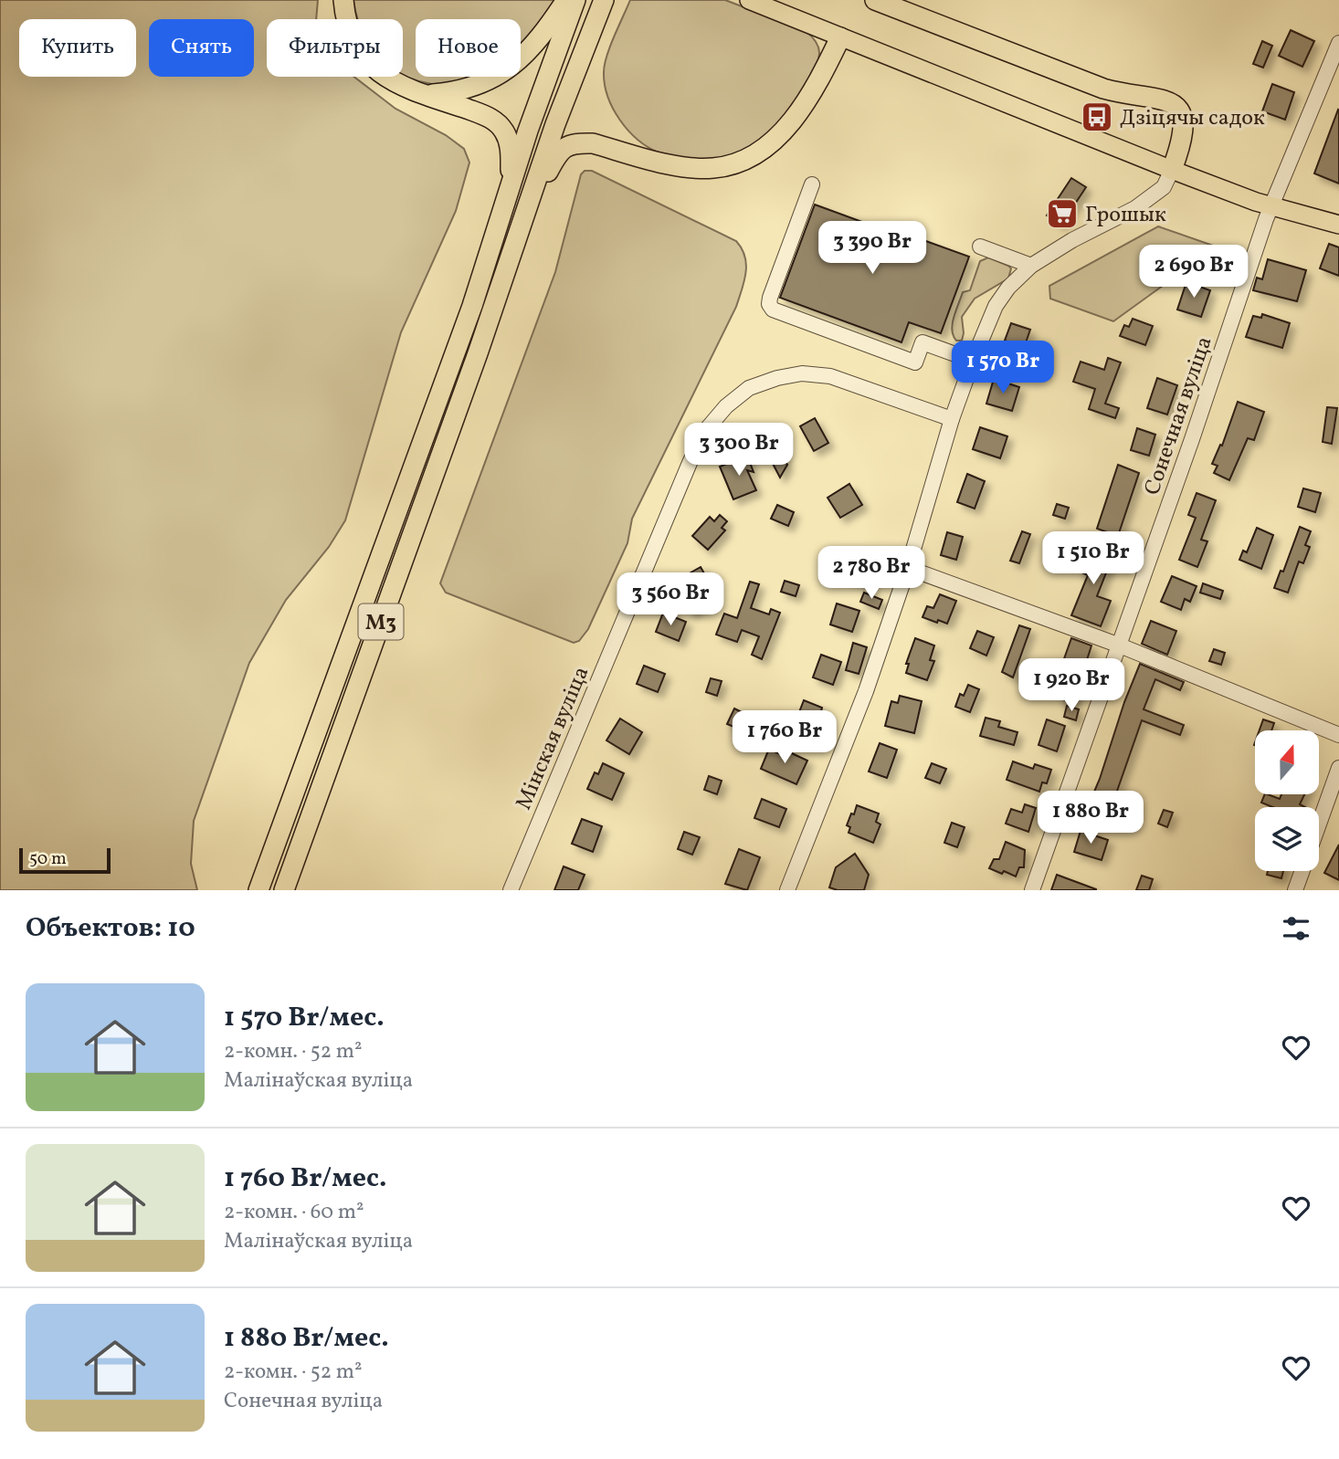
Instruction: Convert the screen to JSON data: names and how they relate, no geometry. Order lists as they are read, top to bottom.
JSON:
{
  "streets": {
    "highway": ["М3"],
    "street": ["Сонечная вуліца", "Мінская вуліца"]
  },
  "places": {
    "bus stop": ["Дзіцячы садок"],
    "supermarket": ["Грошык"]
  },
  "scale_bar": "50 m",
  "north": "top",
  "page": {
    "chip": [
      "Купить",
      "Снять",
      "Фильтры",
      "Новое"
    ],
    "price": [
      "3 390 Br",
      "2 690 Br",
      "1 570 Br",
      "3 300 Br",
      "1 510 Br",
      "2 780 Br",
      "3 560 Br",
      "1 920 Br",
      "1 760 Br",
      "1 880 Br"
    ],
    "scale": "50 m",
    "heading": "Объектов: 10",
    "list": [
      {
        "name": "1 570 Br/мес.",
        "note": "2-комн. · 52 m² · Малінаўская вуліца"
      },
      {
        "name": "1 760 Br/мес.",
        "note": "2-комн. · 60 m² · Малінаўская вуліца"
      },
      {
        "name": "1 880 Br/мес.",
        "note": "2-комн. · 52 m² · Сонечная вуліца"
      }
    ]
  }
}
